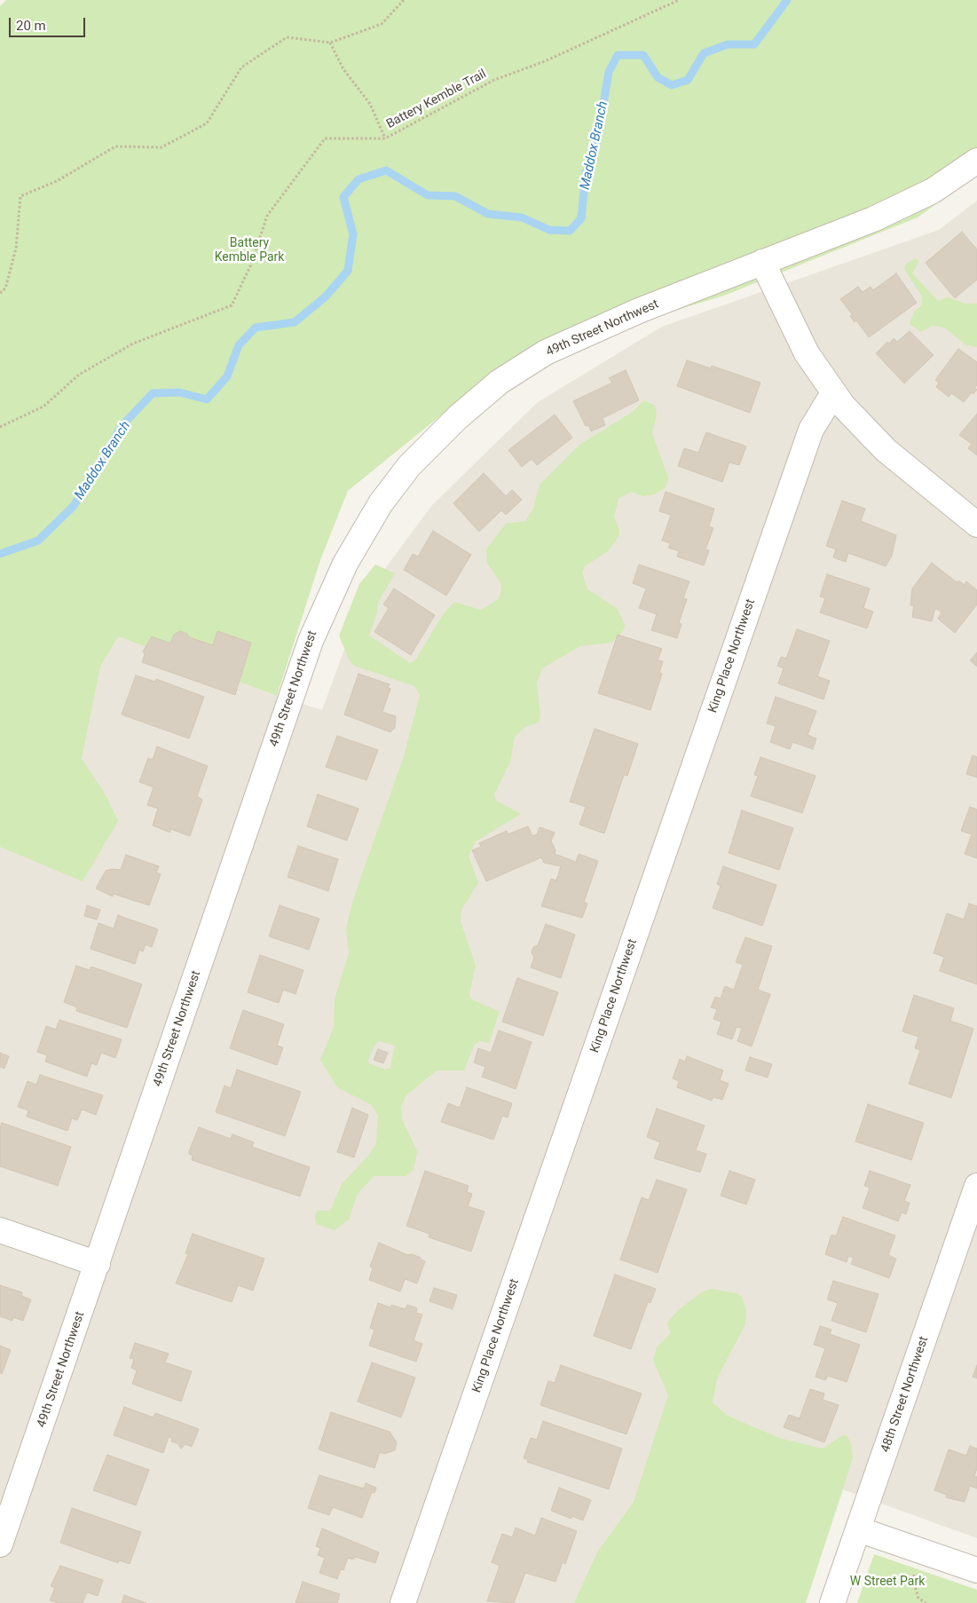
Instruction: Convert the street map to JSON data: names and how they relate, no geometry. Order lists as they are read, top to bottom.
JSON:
{
  "streets": {
    "street": ["49th Street Northwest", "King Place Northwest", "48th Street Northwest"],
    "path": ["Battery Kemble Trail"]
  },
  "water": ["Maddox Branch"],
  "parks": ["Battery Kemble Park", "W Street Park"],
  "scale_bar": "20 m"
}
